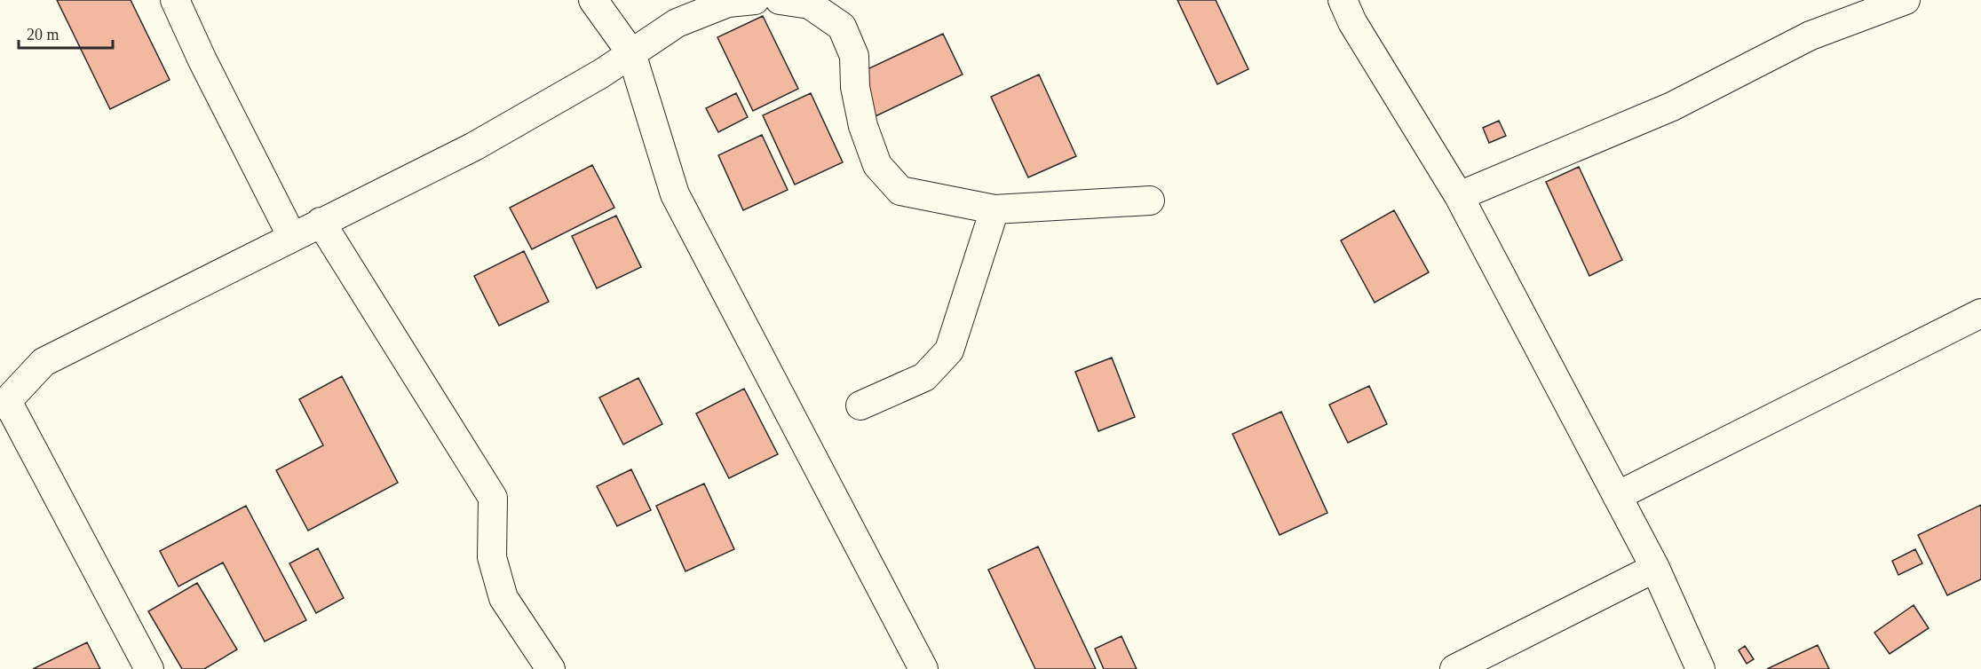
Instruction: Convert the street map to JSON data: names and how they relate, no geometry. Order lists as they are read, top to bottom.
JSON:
{
  "scale_bar": "20 m"
}
